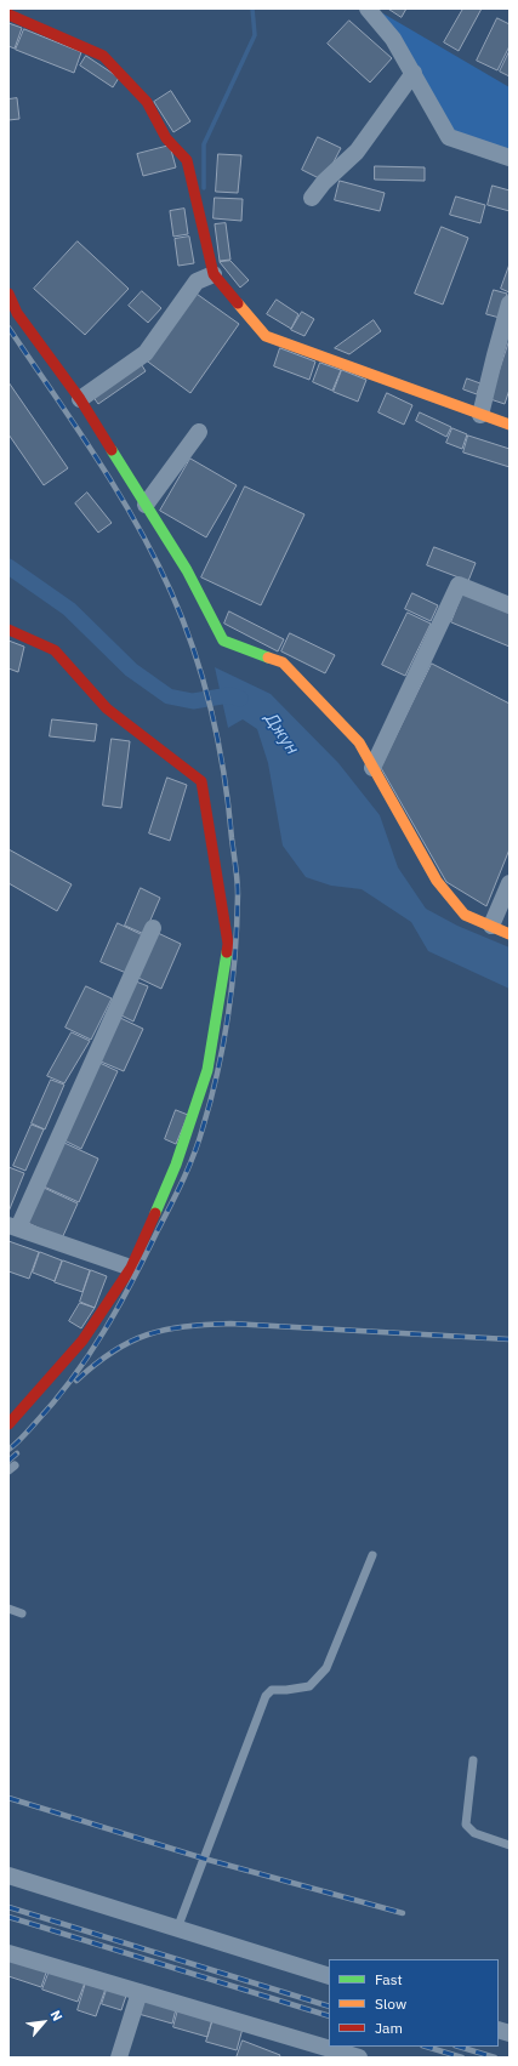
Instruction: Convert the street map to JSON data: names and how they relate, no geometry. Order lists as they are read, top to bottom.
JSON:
{
  "water": ["Джун"],
  "legend": ["Fast", "Slow", "Jam"],
  "north": "top right"
}
